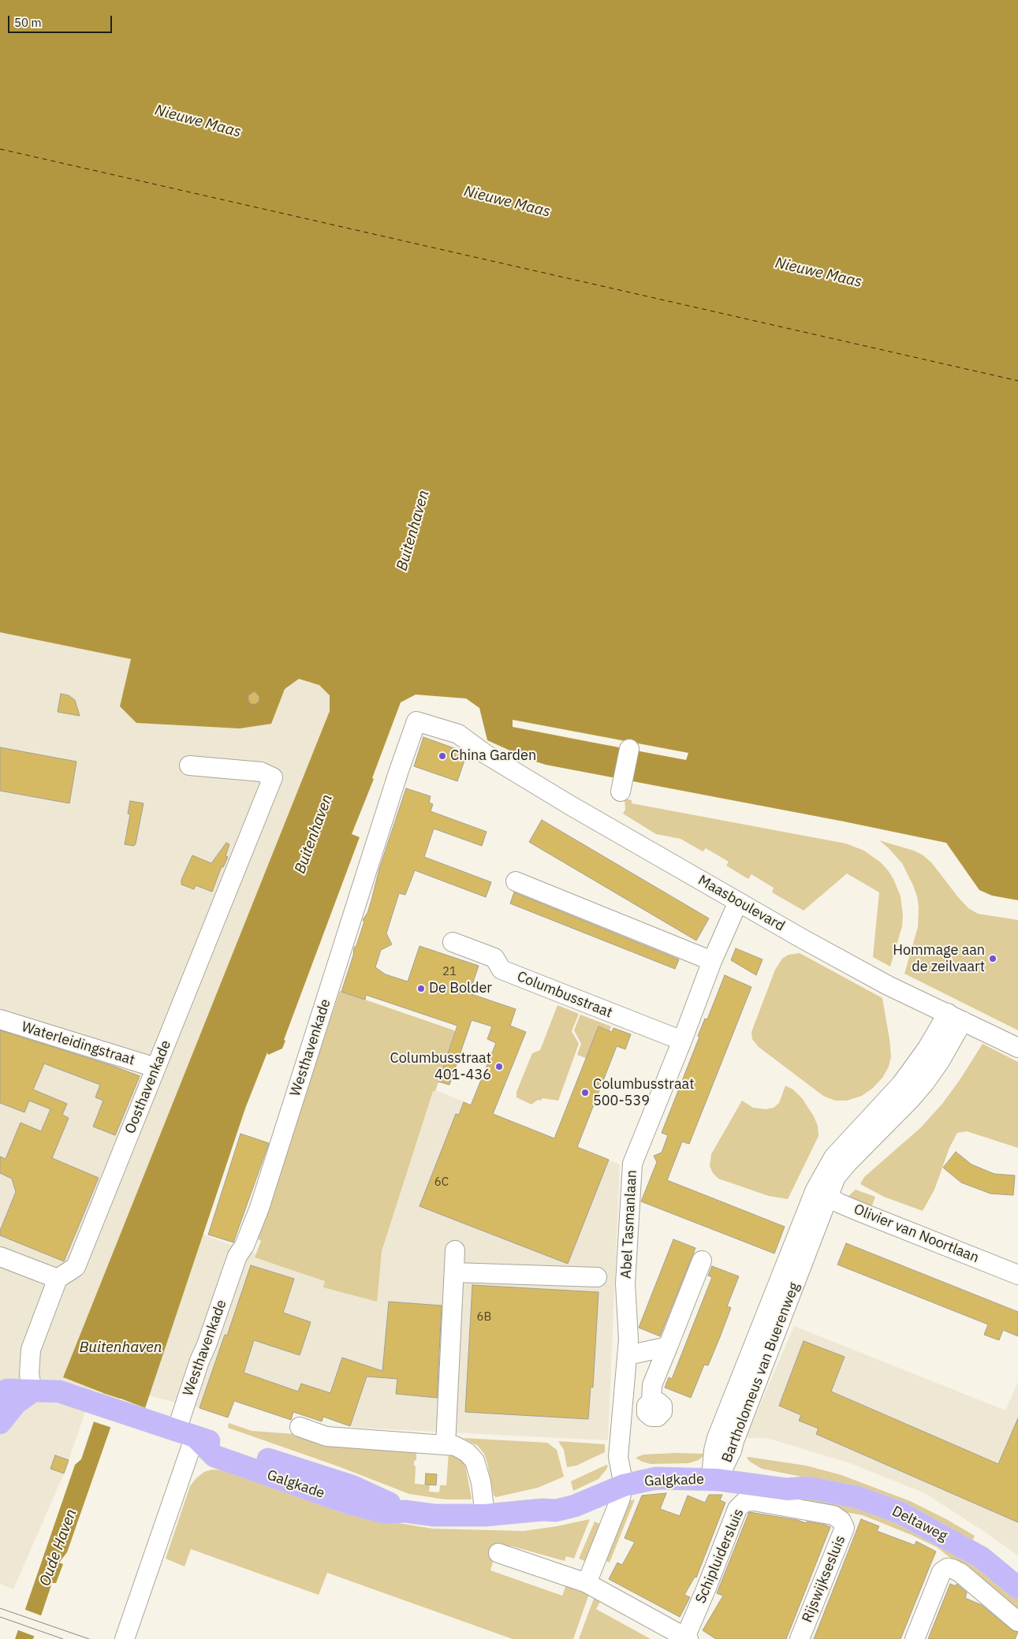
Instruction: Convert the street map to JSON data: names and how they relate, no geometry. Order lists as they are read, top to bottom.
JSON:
{
  "streets": {
    "main road": ["Galgkade", "Deltaweg"],
    "street": [
      "Maasboulevard",
      "Columbusstraat",
      "Waterleidingstraat",
      "Westhavenkade",
      "Oosthavenkade",
      "Abel Tasmanlaan",
      "Olivier van Noortlaan",
      "Bartholomeus van Buerenweg",
      "Schipluidersluis",
      "Rijswijksesluis"
    ]
  },
  "crossings": [
    ["Maasboulevard", "Westhavenkade"],
    ["Maasboulevard", "Abel Tasmanlaan"],
    ["Maasboulevard", "Bartholomeus van Buerenweg"],
    ["Columbusstraat", "Abel Tasmanlaan"],
    ["Waterleidingstraat", "Oosthavenkade"],
    ["Westhavenkade", "Galgkade"],
    ["Abel Tasmanlaan", "Galgkade"],
    ["Olivier van Noortlaan", "Bartholomeus van Buerenweg"],
    ["Bartholomeus van Buerenweg", "Galgkade"],
    ["Bartholomeus van Buerenweg", "Deltaweg"],
    ["Galgkade", "Deltaweg"],
    ["Schipluidersluis", "Rijswijksesluis"]
  ],
  "water": ["Nieuwe Maas", "Buitenhaven", "Oude Haven"],
  "places": [
    "China Garden",
    "Hommage aan de zeilvaart",
    "De Bolder",
    "Columbusstraat 401-436",
    "Columbusstraat 500-539"
  ],
  "house_numbers": ["21", "6C", "6B"],
  "scale_bar": "50 m"
}
